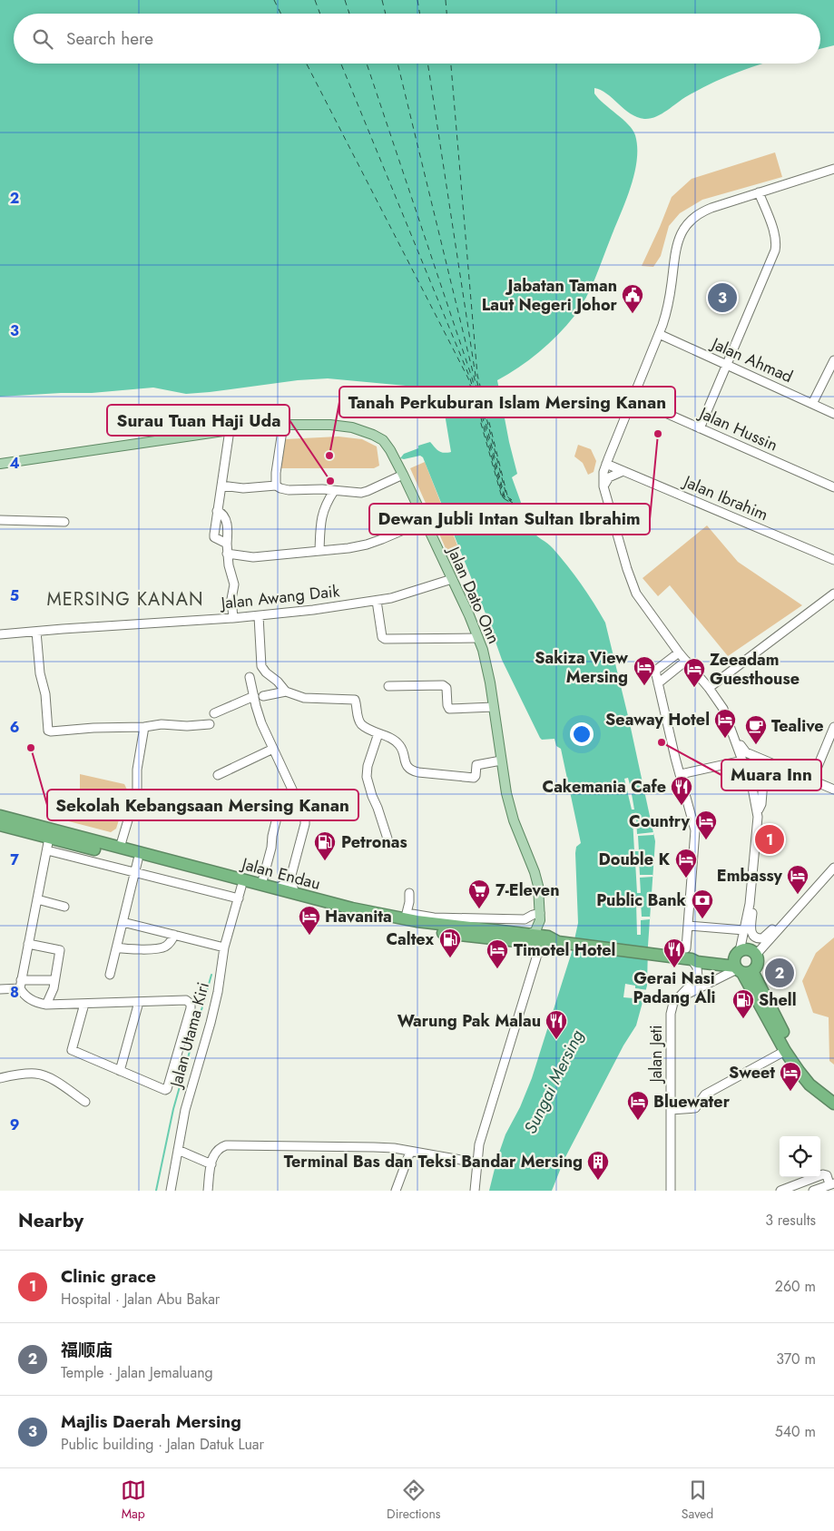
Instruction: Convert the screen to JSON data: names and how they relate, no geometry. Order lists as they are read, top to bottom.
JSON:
{
  "streets": {
    "highway": ["Jalan Endau"],
    "main road": ["Jalan Dato Onn"],
    "street": [
      "Jalan Ahmad",
      "Jalan Hussin",
      "Jalan Ibrahim",
      "Jalan Awang Daik",
      "Jalan Utama Kiri",
      "Jalan Jeti"
    ]
  },
  "crossings": [
    ["Jalan Dato Onn", "Jalan Awang Daik"],
    ["Jalan Dato Onn", "Jalan Endau"],
    ["Jalan Endau", "Jalan Utama Kiri"]
  ],
  "districts": ["MERSING KANAN"],
  "water": ["Sungai Mersing"],
  "places": {
    "public building": ["Jabatan Taman Laut Negeri Johor"],
    "other": [
      "Dewan Jubli Intan Sultan Ibrahim",
      "Tanah Perkuburan Islam Mersing Kanan",
      "Surau Tuan Haji Uda",
      "Muara Inn",
      "Sekolah Kebangsaan Mersing Kanan"
    ],
    "hotel": [
      "Sakiza View Mersing",
      "Zeeadam Guesthouse",
      "Seaway Hotel",
      "Country",
      "Double K",
      "Embassy",
      "Havanita",
      "Timotel Hotel",
      "Sweet",
      "Bluewater"
    ],
    "cafe": ["Tealive"],
    "restaurant": ["Cakemania Cafe", "Gerai Nasi Padang Ali", "Warung Pak Malau"],
    "fuel station": ["Petronas", "Caltex", "Shell"],
    "supermarket": ["7-Eleven"],
    "bank": ["Public Bank"],
    "building": ["Terminal Bas dan Teksi Bandar Mersing"]
  },
  "page": {
    "search": "Search here",
    "pins": ["3", "1", "2"],
    "heading": ["Nearby", "3 results"],
    "list": [
      {
        "mark": "1",
        "name": "Clinic grace",
        "note": "Hospital · Jalan Abu Bakar",
        "value": "260 m"
      },
      {
        "mark": "2",
        "name": "福顺庙",
        "note": "Temple · Jalan Jemaluang",
        "value": "370 m"
      },
      {
        "mark": "3",
        "name": "Majlis Daerah Mersing",
        "note": "Public building · Jalan Datuk Luar",
        "value": "540 m"
      }
    ],
    "nav": ["Map", "Directions", "Saved"]
  },
  "grid": {
    "rows": [
      "2",
      "3",
      "4",
      "5",
      "6",
      "7",
      "8",
      "9"
    ]
  }
}
